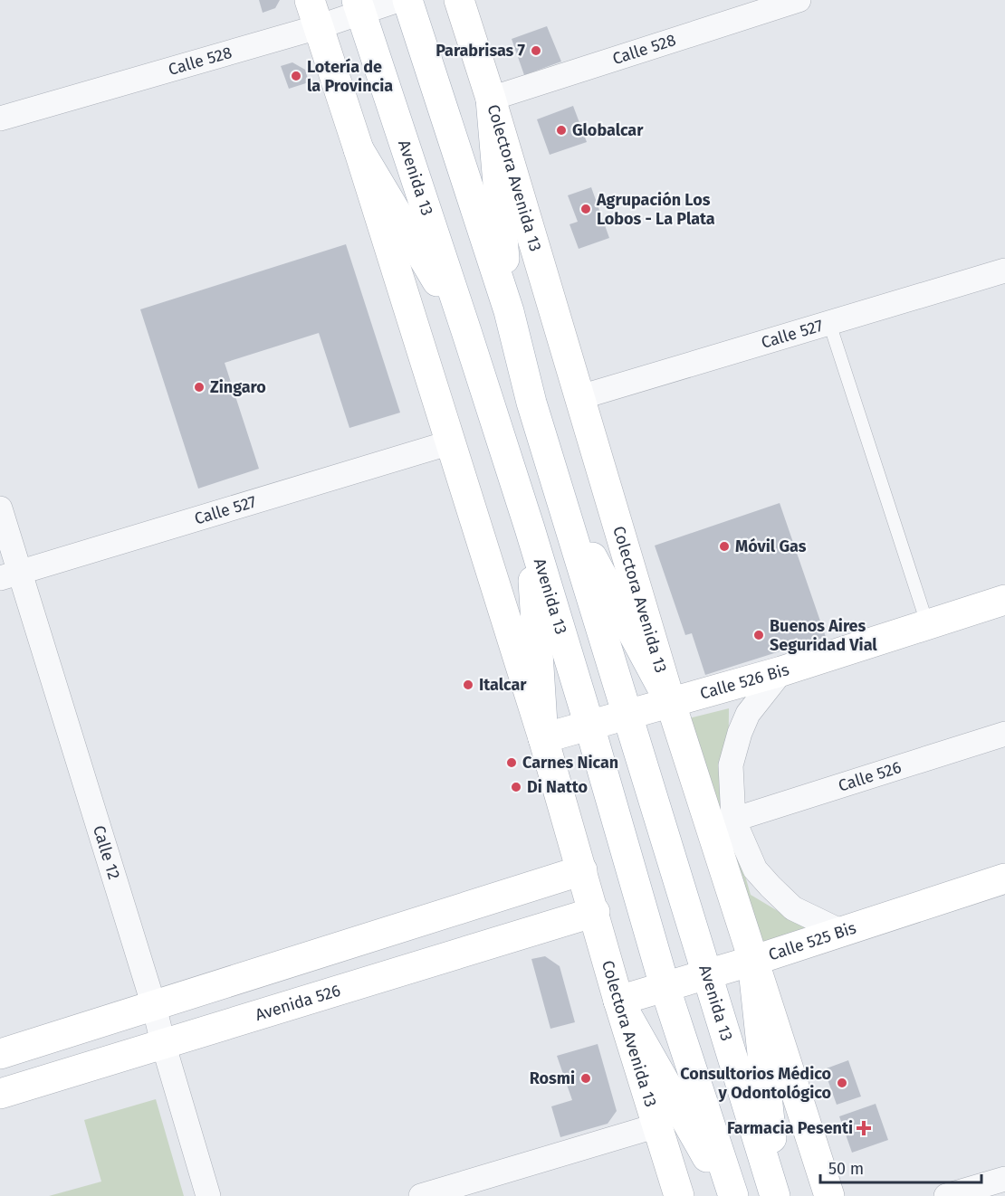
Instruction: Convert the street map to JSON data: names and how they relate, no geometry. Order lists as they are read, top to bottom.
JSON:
{
  "streets": {
    "main road": [
      "Avenida 13",
      "Colectora Avenida 13",
      "Calle 526 Bis",
      "Calle 525 Bis",
      "Avenida 526"
    ],
    "street": [
      "Calle 528",
      "Calle 527",
      "Calle 526",
      "Calle 12"
    ]
  },
  "crossings": [
    ["Calle 528", "Avenida 13"],
    ["Calle 528", "Colectora Avenida 13"],
    ["Avenida 13", "Calle 526 Bis"],
    ["Avenida 13", "Calle 525 Bis"],
    ["Colectora Avenida 13", "Calle 527"],
    ["Colectora Avenida 13", "Calle 526 Bis"],
    ["Colectora Avenida 13", "Calle 525 Bis"],
    ["Colectora Avenida 13", "Avenida 526"],
    ["Calle 527", "Calle 12"],
    ["Calle 12", "Avenida 526"]
  ],
  "places": {
    "other": [
      "Parabrisas 7",
      "Lotería de la Provincia",
      "Globalcar",
      "Agrupación Los Lobos - La Plata",
      "Zingaro",
      "Móvil Gas",
      "Buenos Aires Seguridad Vial",
      "Italcar",
      "Carnes Nican",
      "Di Natto",
      "Rosmi",
      "Consultorios Médico y Odontológico"
    ],
    "health": ["Farmacia Pesenti"]
  },
  "scale_bar": "50 m"
}
